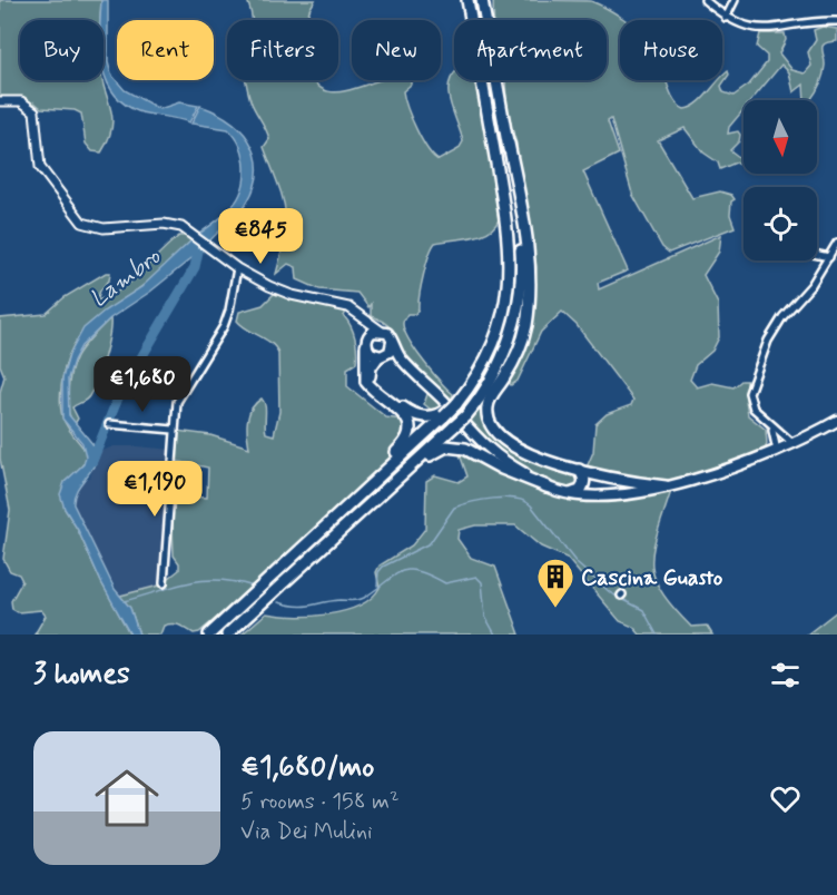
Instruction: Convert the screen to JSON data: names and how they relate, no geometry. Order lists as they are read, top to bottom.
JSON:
{
  "water": ["Lambro"],
  "places": {
    "building": ["Cascina Guasto"]
  },
  "north": "bottom",
  "page": {
    "chip": [
      "Buy",
      "Rent",
      "Filters",
      "New",
      "Apartment",
      "House"
    ],
    "price": ["€845", "€1,680", "€1,190"],
    "heading": "3 homes",
    "list": [
      {
        "name": "€1,680/mo",
        "note": "5 rooms · 158 m² · Via Dei Mulini"
      }
    ]
  }
}
